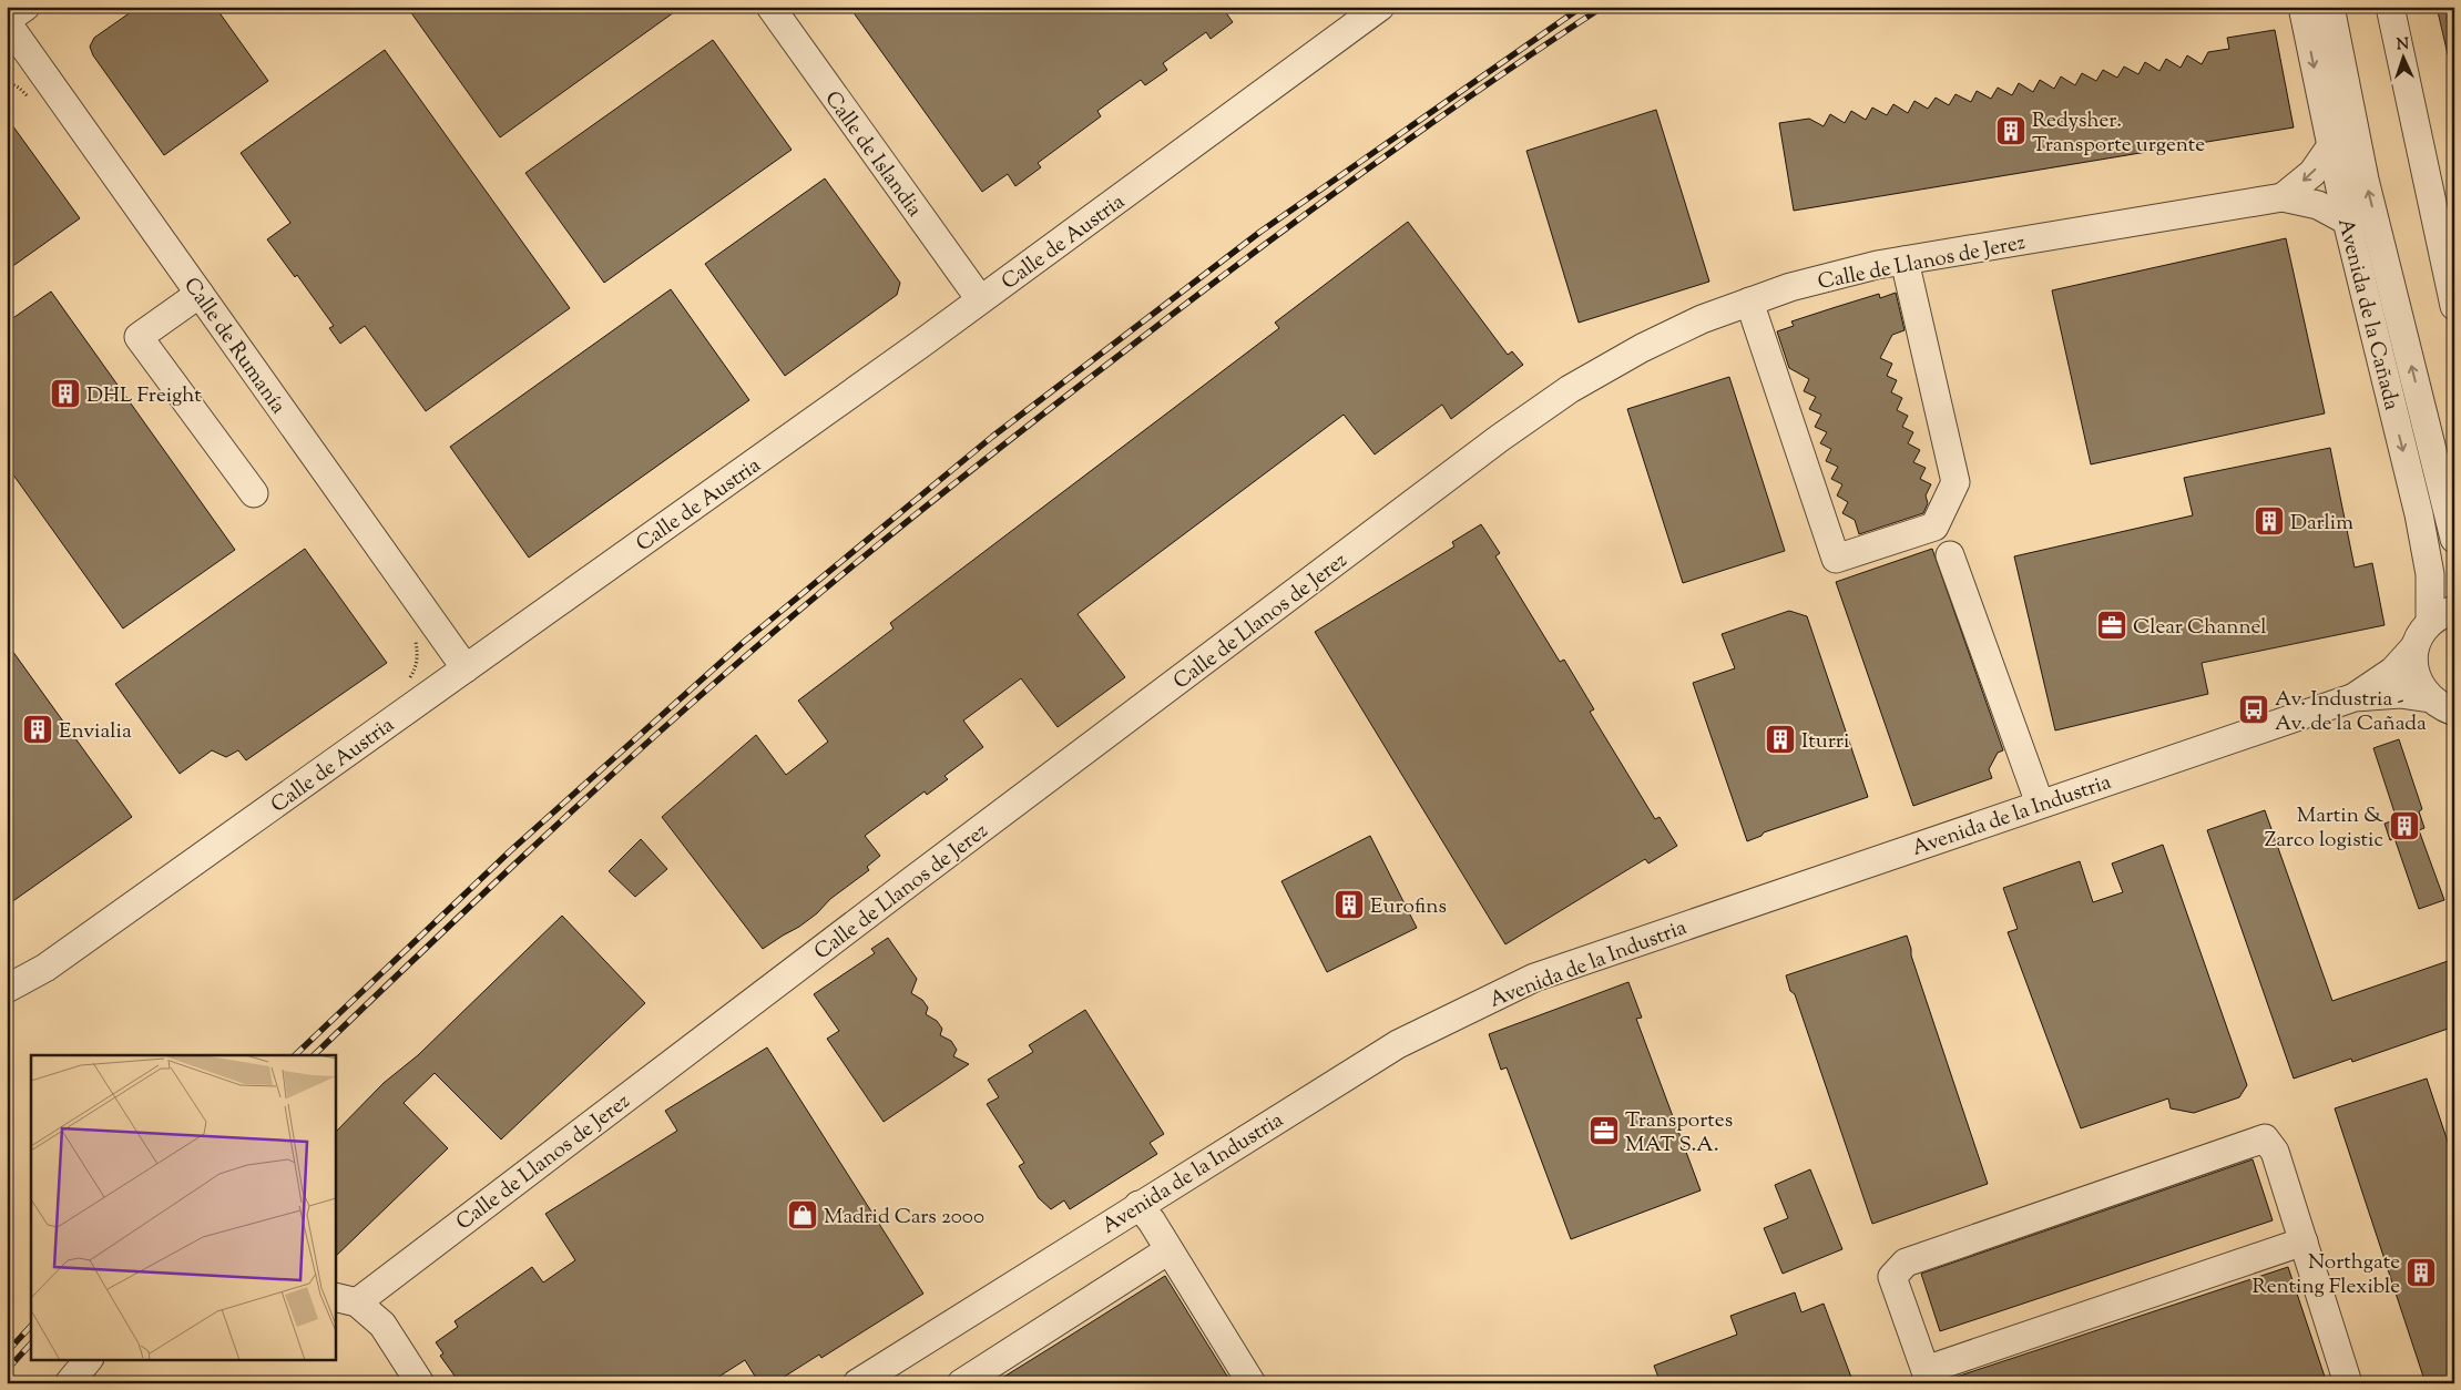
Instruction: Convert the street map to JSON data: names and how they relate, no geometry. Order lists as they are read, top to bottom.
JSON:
{
  "streets": {
    "street": [
      "Calle de Islandia",
      "Calle de Austria",
      "Calle de Llanos de Jerez",
      "Avenida de la Cañada",
      "Calle de Rumanía",
      "Avenida de la Industria"
    ]
  },
  "crossings": [
    ["Calle de Islandia", "Calle de Austria"],
    ["Calle de Austria", "Calle de Rumanía"],
    ["Calle de Llanos de Jerez", "Avenida de la Cañada"],
    ["Avenida de la Cañada", "Avenida de la Industria"]
  ],
  "places": {
    "building": [
      "Redysher. Transporte urgente",
      "DHL Freight",
      "Darlim",
      "Envialia",
      "Iturri",
      "Martin & Zarco logistic",
      "Eurofins",
      "Northgate Renting Flexible"
    ],
    "office": ["Clear Channel", "Transportes MAT S.A."],
    "bus stop": ["Av. Industria - Av. de la Cañada"],
    "shop": ["Madrid Cars 2000"]
  },
  "north": "top"
}
